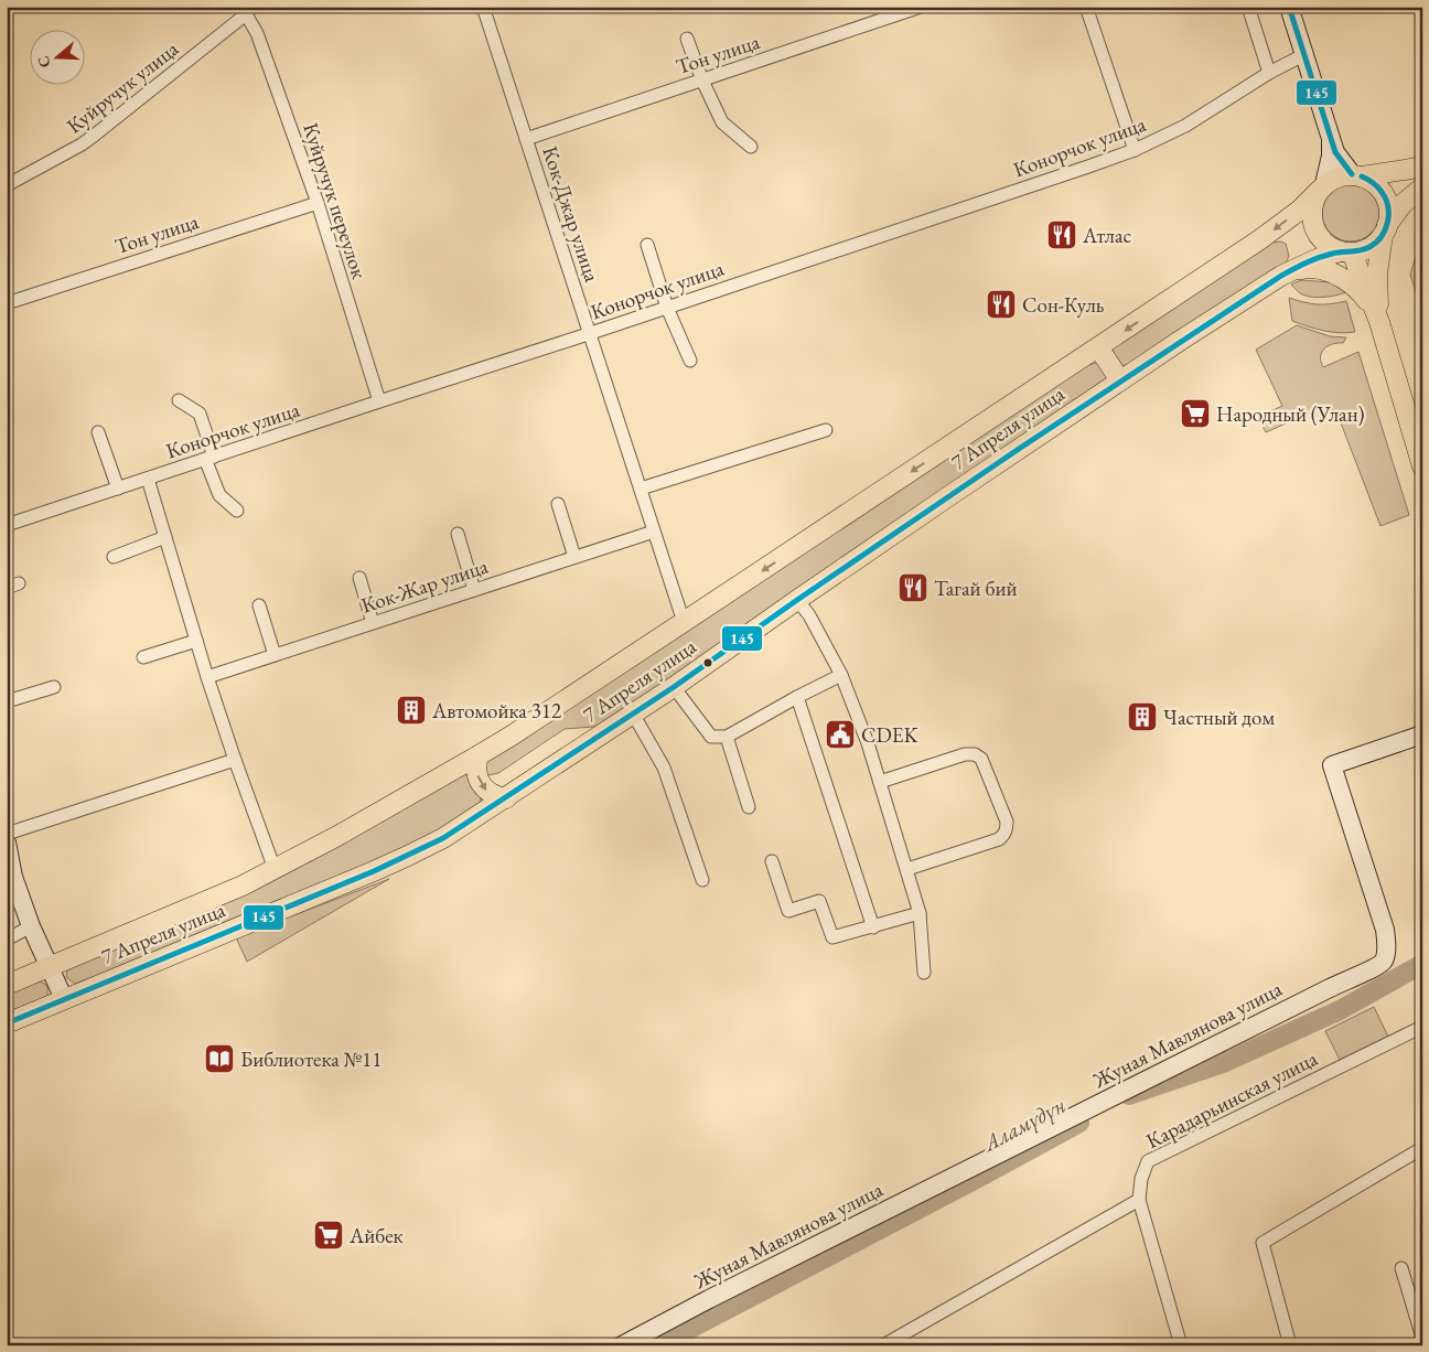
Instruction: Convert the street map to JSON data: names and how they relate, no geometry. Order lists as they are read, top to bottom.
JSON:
{
  "streets": {
    "main road": ["7 Апреля улица"],
    "street": [
      "Тон улица",
      "Куйручук улица",
      "Конорчок улица",
      "Куйручук переулок",
      "Кок-Джар улица",
      "Кок-Жар улица",
      "Жуная Мавлянова улица",
      "Карадарьинская улица"
    ]
  },
  "crossings": [
    ["Тон улица", "Куйручук переулок"],
    ["Тон улица", "Кок-Джар улица"],
    ["Куйручук улица", "Куйручук переулок"],
    ["Конорчок улица", "Куйручук переулок"],
    ["Конорчок улица", "Кок-Джар улица"],
    ["Кок-Джар улица", "7 Апреля улица"],
    ["Кок-Джар улица", "Кок-Жар улица"]
  ],
  "water": ["Аламүдүн"],
  "places": {
    "restaurant": ["Атлас", "Сон-Куль", "Тагай бий"],
    "supermarket": ["Народный (Улан)", "Айбек"],
    "building": ["Автомойка 312", "Частный дом"],
    "public building": ["CDEK"],
    "library": ["Библиотека №11"]
  },
  "lines": ["transit line 145"],
  "north": "left"
}
